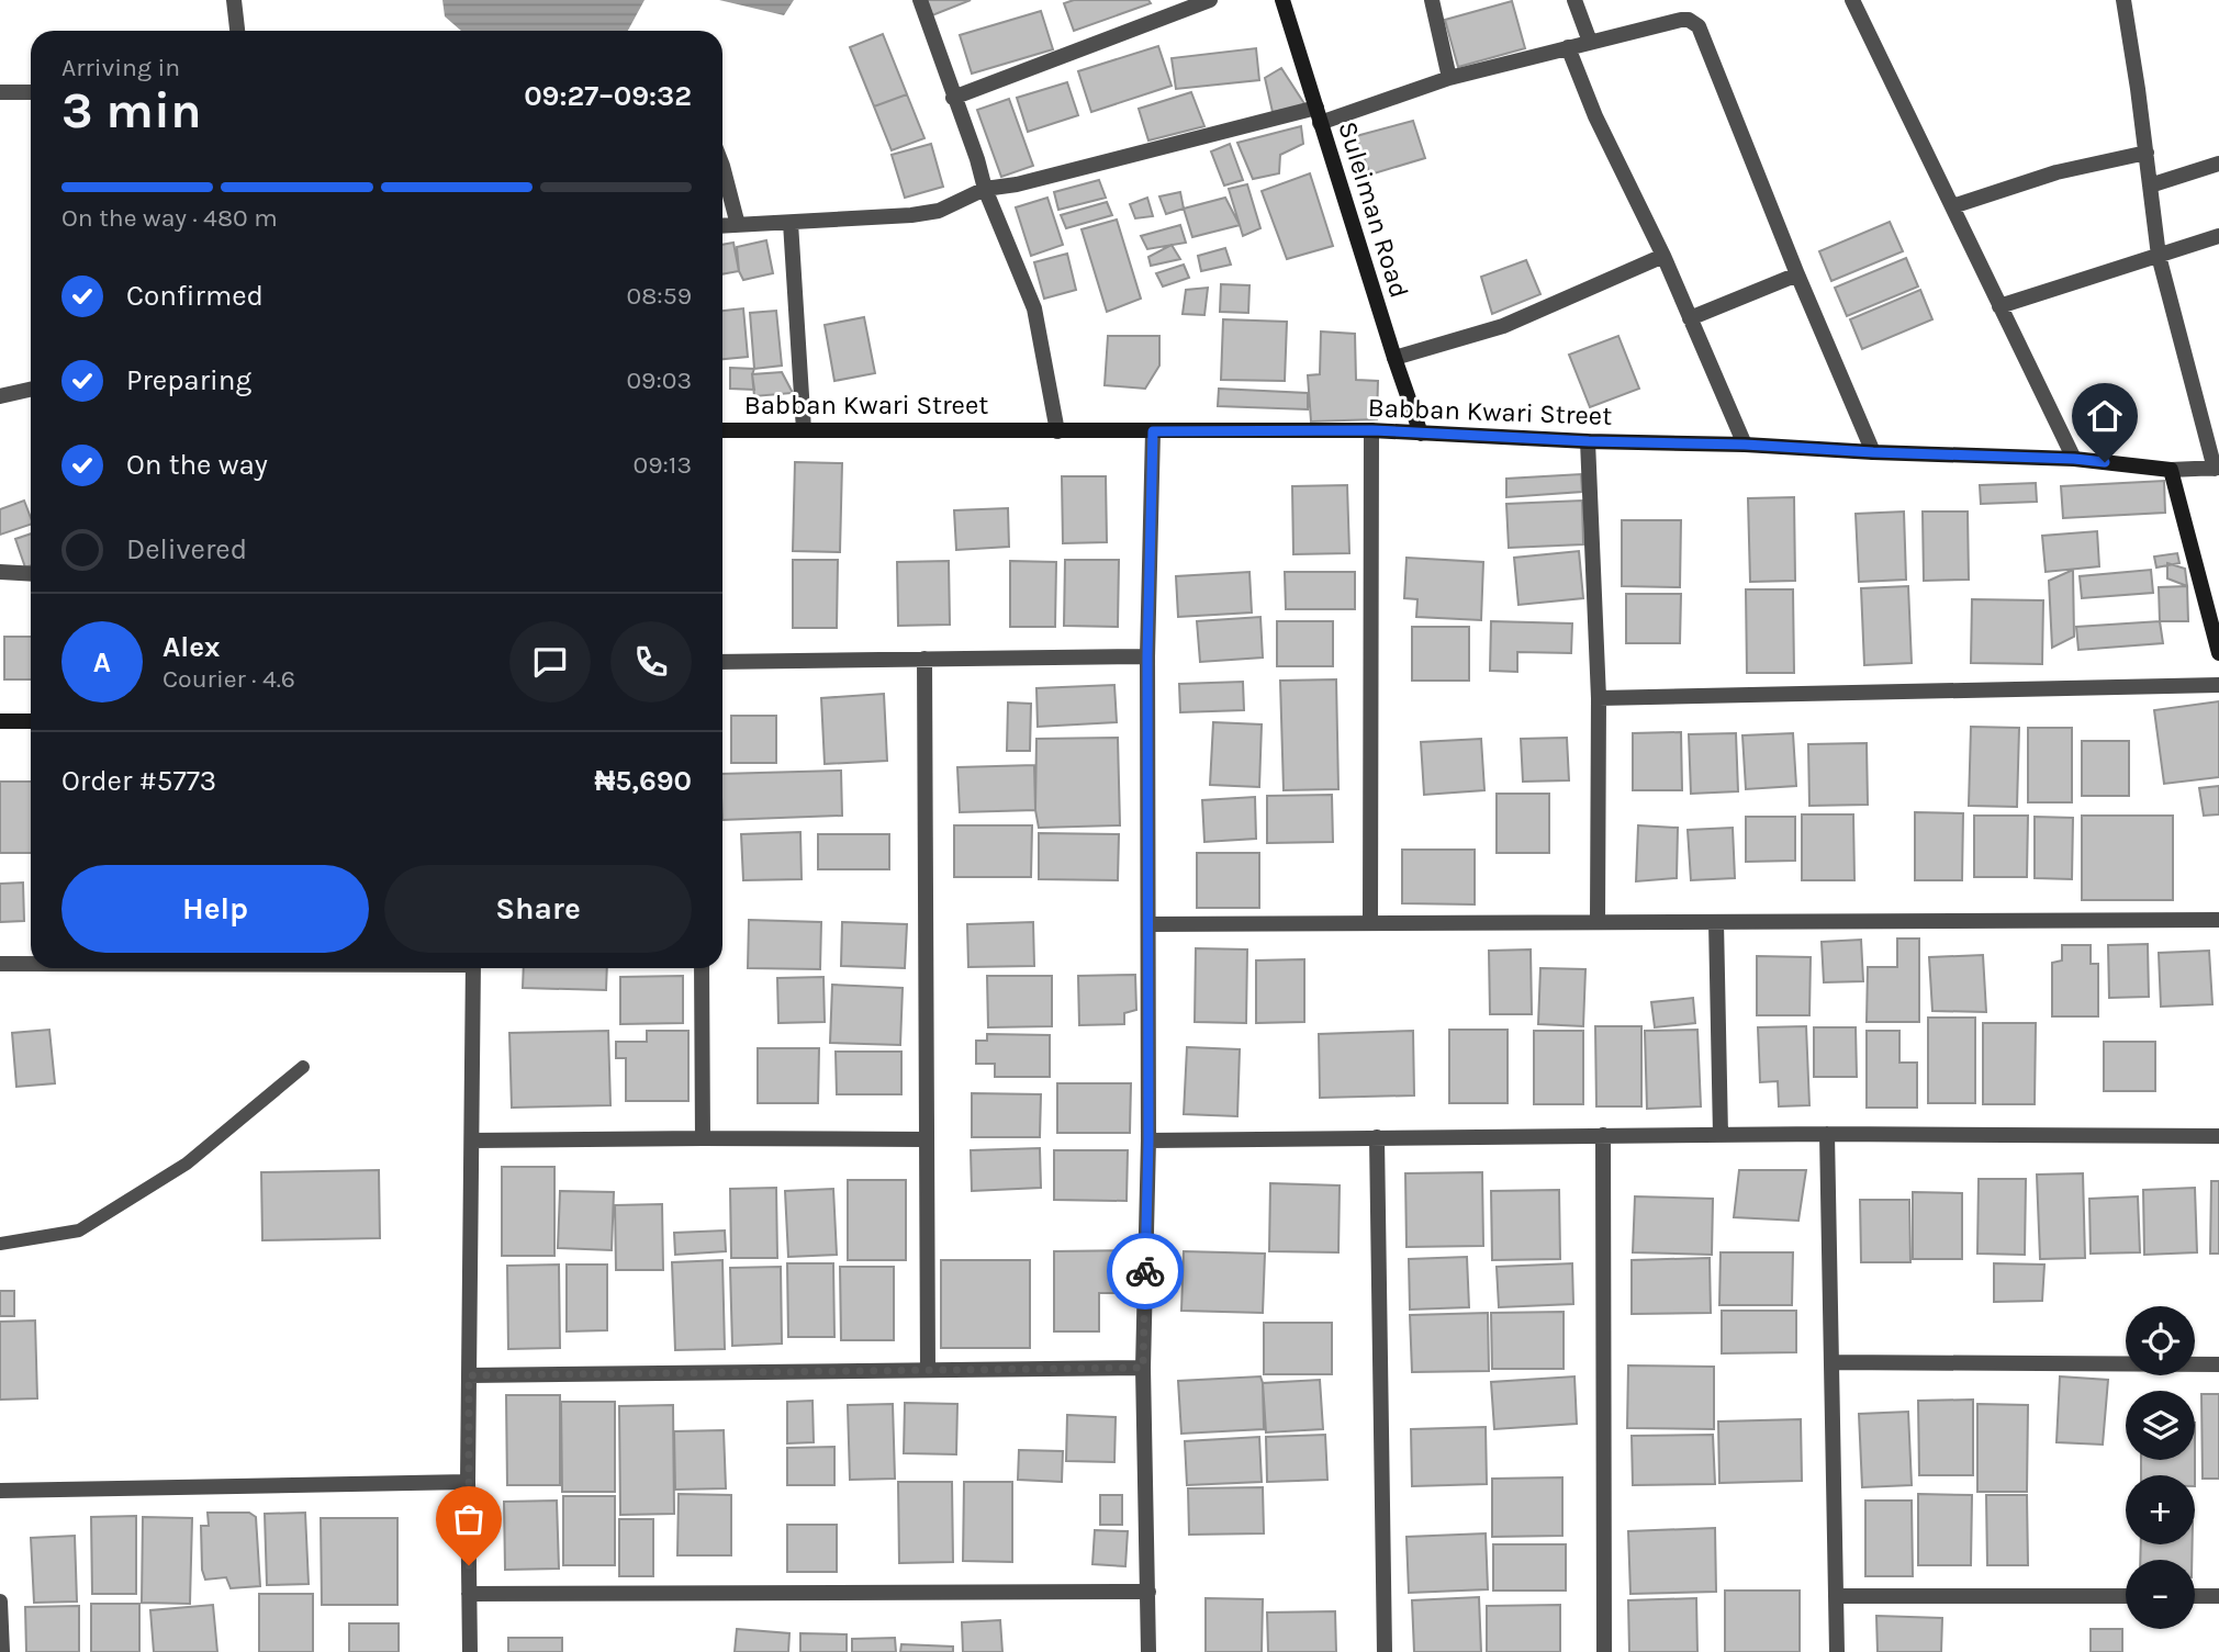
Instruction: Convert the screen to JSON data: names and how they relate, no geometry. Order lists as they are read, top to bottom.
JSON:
{
  "streets": {
    "street": ["Suleiman Road", "Babban Kwari Street"]
  },
  "crossings": [
    ["Suleiman Road", "Babban Kwari Street"]
  ],
  "page": {
    "heading": ["3 min", "Arriving in", "09:27–09:32"],
    "panel": [
      "Alex",
      "Courier · 4.6",
      "Order #5773",
      "₦5,690"
    ],
    "bar": "On the way · 480 m",
    "list": [
      ["Confirmed", "08:59"],
      ["Preparing", "09:03"],
      ["On the way", "09:13"],
      "Delivered"
    ],
    "round": "A",
    "buttons": ["Help", "Share"],
    "map_buttons": ["+", "−"]
  }
}
